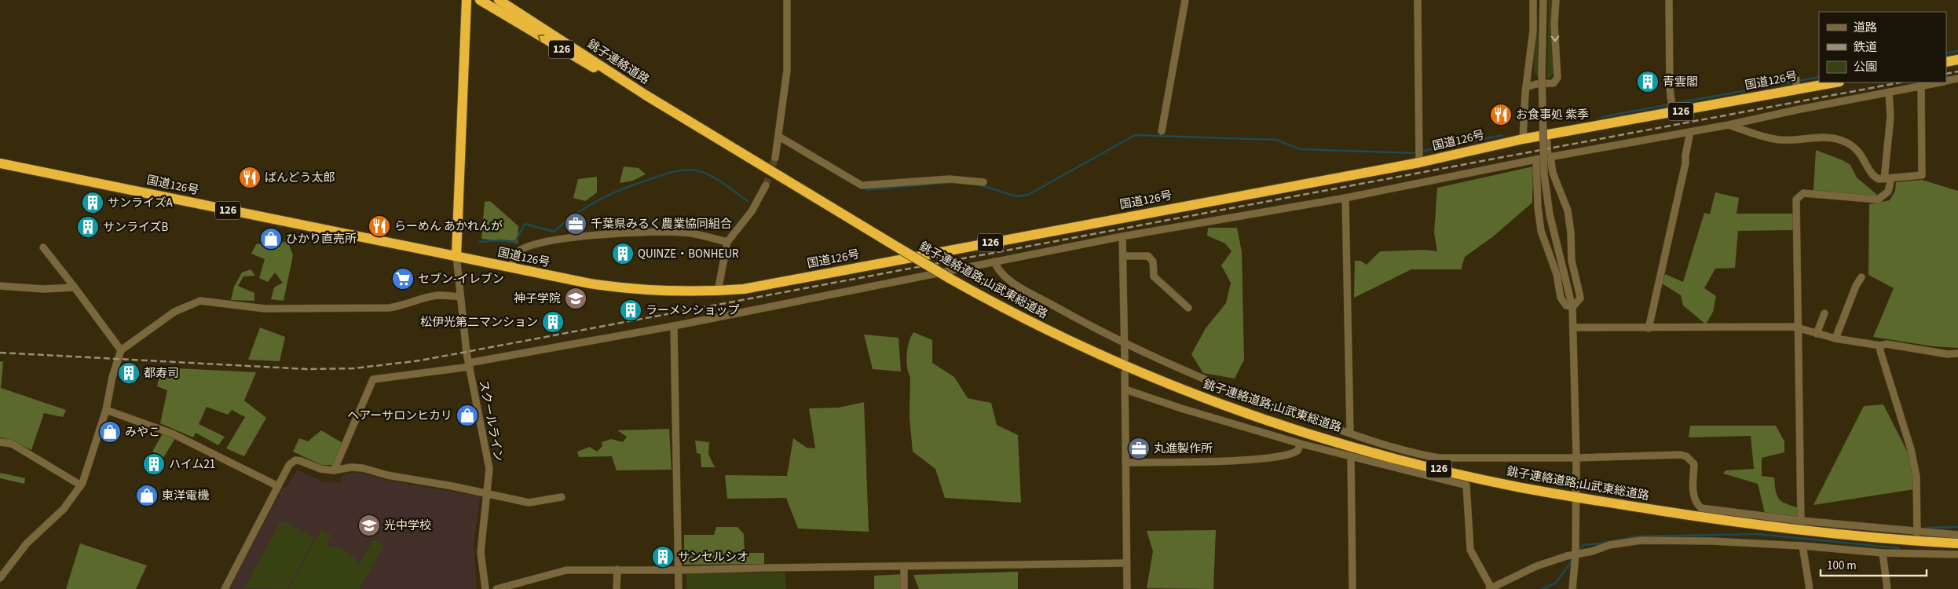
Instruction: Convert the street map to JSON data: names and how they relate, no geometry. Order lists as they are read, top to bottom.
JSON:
{
  "streets": {
    "highway": [
      "126",
      "銚子連絡道路",
      "国道126号",
      "銚子連絡道路;山武東総道路"
    ],
    "street": ["スクールライン"]
  },
  "crossings": [
    ["銚子連絡道路", "銚子連絡道路;山武東総道路"],
    ["国道126号", "スクールライン"]
  ],
  "places": {
    "building": [
      "青雲閣",
      "サンライズA",
      "サンライズB",
      "QUINZE・BONHEUR",
      "ラーメンショップ",
      "松伊光第二マンション",
      "都寿司",
      "ハイム21",
      "サンセルシオ"
    ],
    "restaurant": ["お食事処 紫季", "ばんどう太郎", "らーめん あかれんが"],
    "office": ["千葉県みるく農業協同組合", "丸進製作所"],
    "shop": [
      "ひかり直売所",
      "ヘアーサロンヒカリ",
      "みやこ",
      "東洋電機"
    ],
    "supermarket": ["セブン-イレブン"],
    "school or university": ["神子学院", "光中学校"]
  },
  "legend": ["道路", "鉄道", "公園"],
  "scale_bar": "100 m"
}
